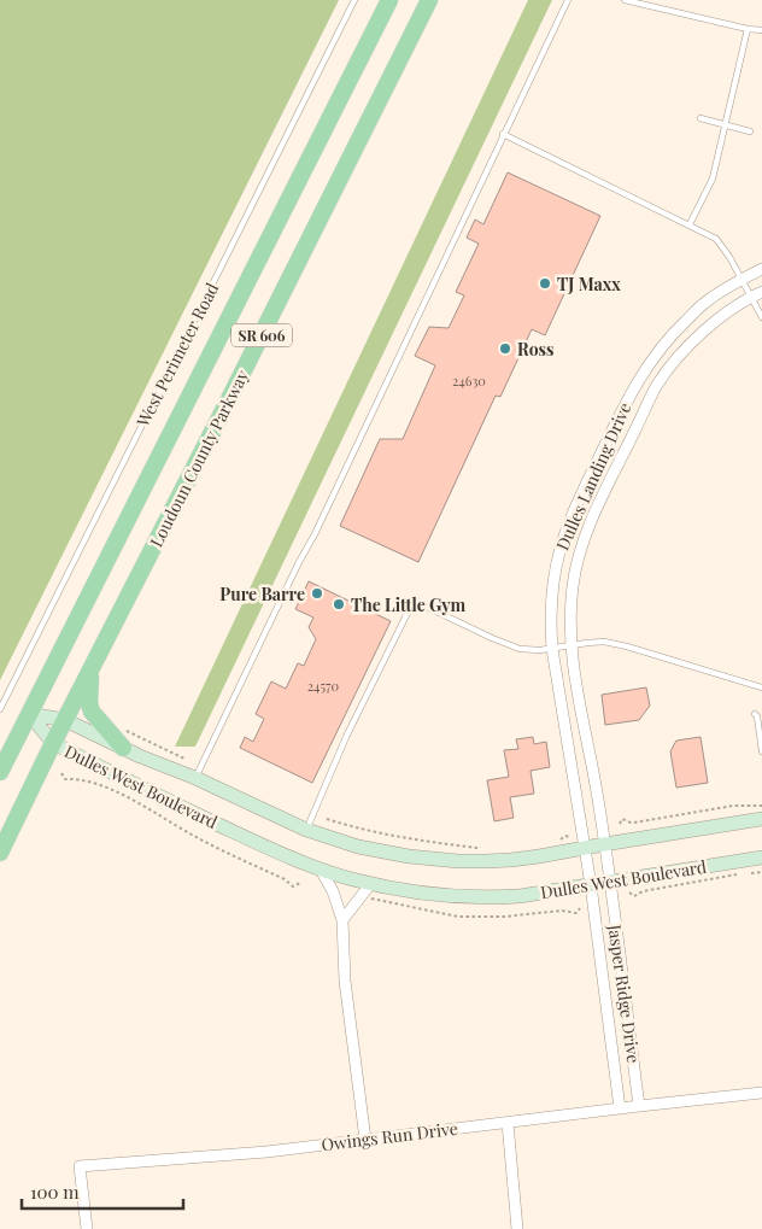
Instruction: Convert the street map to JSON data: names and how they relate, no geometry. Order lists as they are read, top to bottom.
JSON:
{
  "streets": {
    "main road": ["SR 606", "Loudoun County Parkway"],
    "street": [
      "Dulles Landing Drive",
      "Dulles West Boulevard",
      "Jasper Ridge Drive",
      "Owings Run Drive"
    ],
    "lane": ["West Perimeter Road"]
  },
  "crossings": [
    ["SR 606", "Dulles West Boulevard"],
    ["Loudoun County Parkway", "Dulles West Boulevard"],
    ["Dulles Landing Drive", "Dulles West Boulevard"],
    ["Dulles Landing Drive", "Jasper Ridge Drive"],
    ["Dulles West Boulevard", "Jasper Ridge Drive"],
    ["Jasper Ridge Drive", "Owings Run Drive"]
  ],
  "places": [
    "TJ Maxx",
    "Ross",
    "Pure Barre",
    "The Little Gym"
  ],
  "house_numbers": ["24630", "24570"],
  "scale_bar": "100 m"
}
